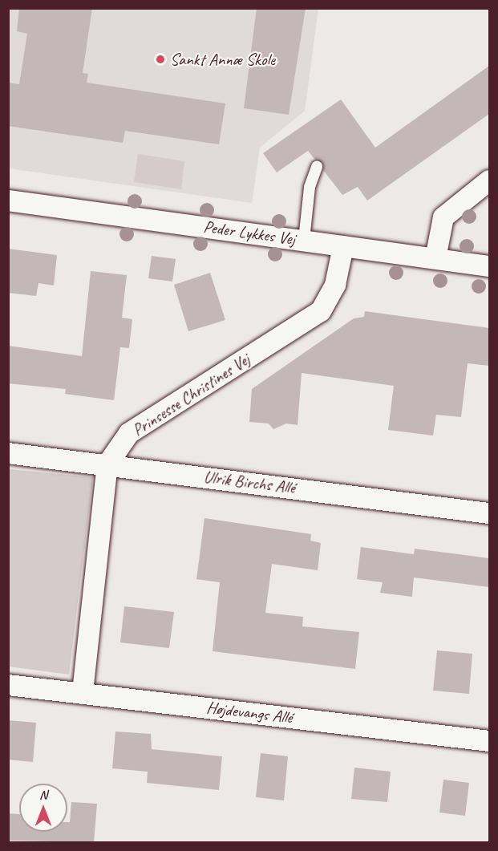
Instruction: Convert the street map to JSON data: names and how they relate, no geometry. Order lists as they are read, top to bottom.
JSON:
{
  "streets": {
    "street": [
      "Peder Lykkes Vej",
      "Prinsesse Christines Vej",
      "Ulrik Birchs Allé",
      "Højdevangs Allé"
    ]
  },
  "crossings": [
    ["Peder Lykkes Vej", "Prinsesse Christines Vej"],
    ["Prinsesse Christines Vej", "Ulrik Birchs Allé"],
    ["Prinsesse Christines Vej", "Højdevangs Allé"]
  ],
  "places": ["Sankt Annæ Skole"],
  "north": "top"
}
